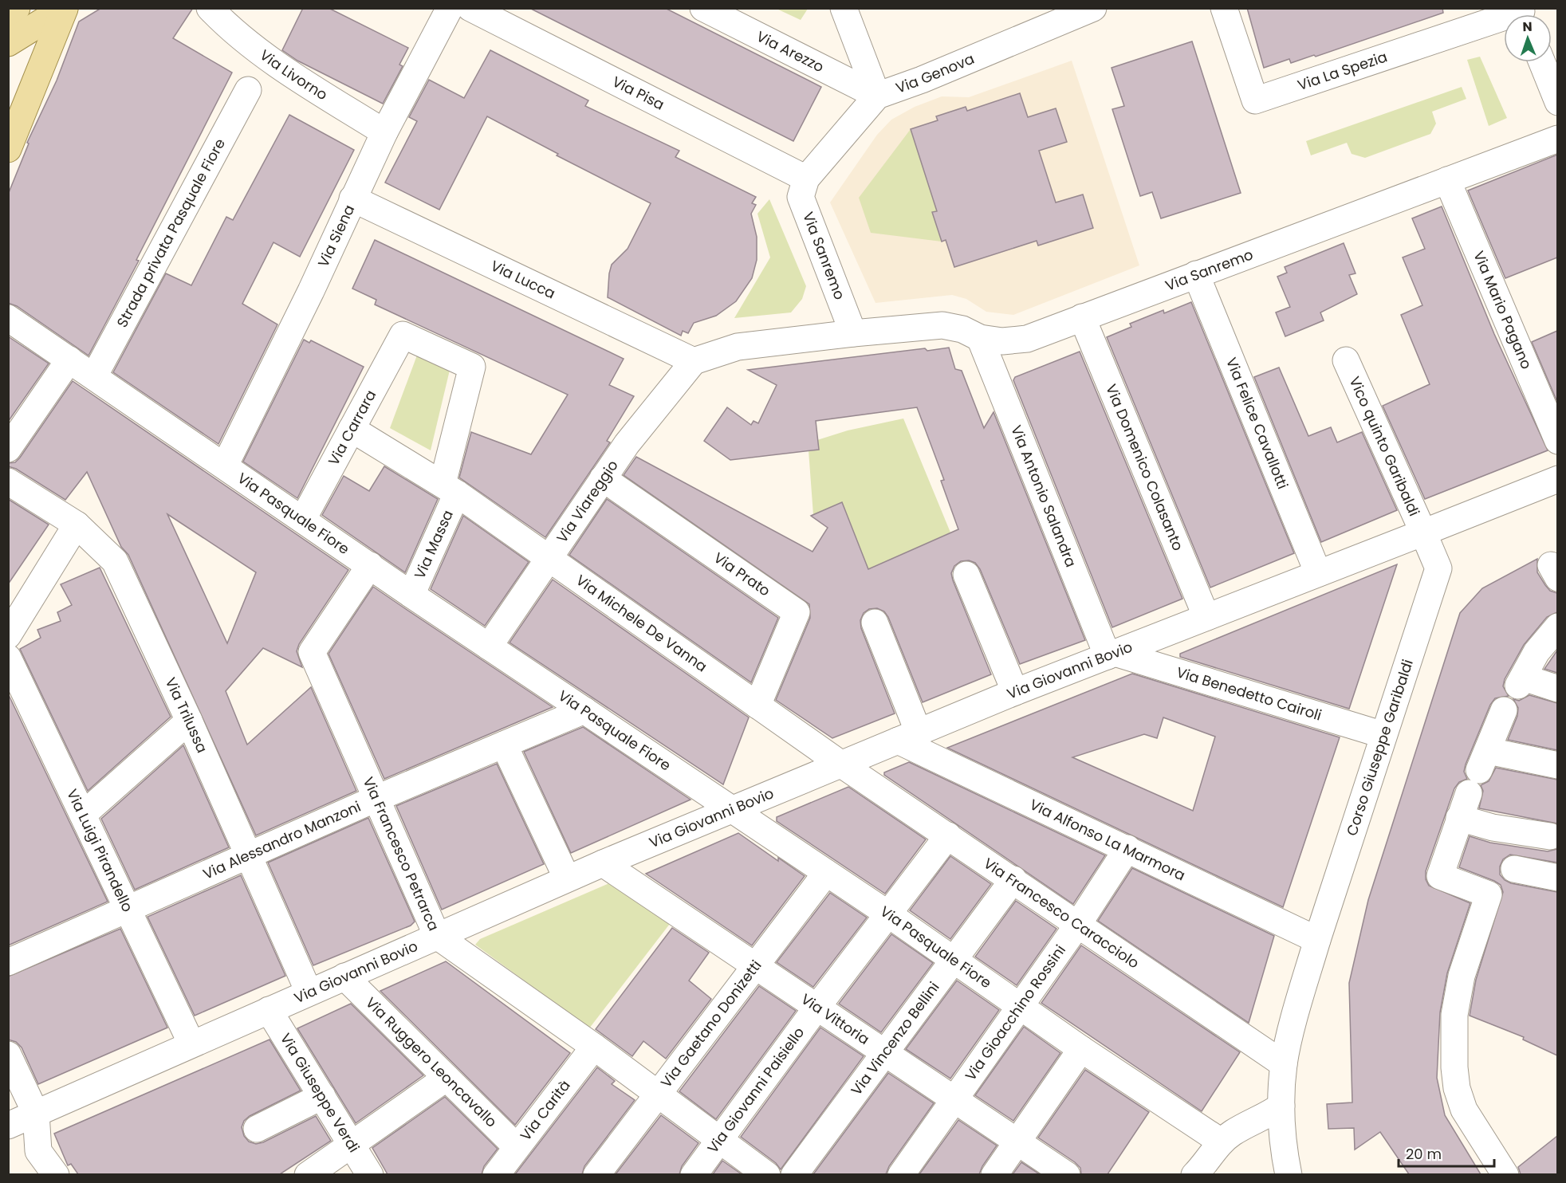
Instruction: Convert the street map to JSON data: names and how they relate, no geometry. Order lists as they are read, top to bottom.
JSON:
{
  "streets": {
    "street": [
      "Via Arezzo",
      "Via La Spezia",
      "Via Genova",
      "Via Livorno",
      "Via Pisa",
      "Strada privata Pasquale Fiore",
      "Via Siena",
      "Via Sanremo",
      "Via Lucca",
      "Via Mario Pagano",
      "Via Felice Cavallotti",
      "Via Carrara",
      "Vico quinto Garibaldi",
      "Via Domenico Colasanto",
      "Via Antonio Salandra",
      "Via Viareggio",
      "Via Pasquale Fiore",
      "Via Massa",
      "Via Prato",
      "Via Michele De Vanna",
      "Via Giovanni Bovio",
      "Via Benedetto Cairoli",
      "Via Trilussa",
      "Corso Giuseppe Garibaldi",
      "Via Alfonso La Marmora",
      "Via Alessandro Manzoni",
      "Via Luigi Pirandello",
      "Via Francesco Petrarca",
      "Via Francesco Caracciolo",
      "Via Gioacchino Rossini",
      "Via Vittoria",
      "Via Gaetano Donizetti",
      "Via Vincenzo Bellini",
      "Via Ruggero Leoncavallo",
      "Via Giovanni Paisiello",
      "Via Giuseppe Verdi",
      "Via Carità"
    ]
  },
  "crossings": [
    ["Via Arezzo", "Via Genova"],
    ["Via Genova", "Via Pisa"],
    ["Via Genova", "Via Sanremo"],
    ["Via Livorno", "Via Siena"],
    ["Via Pisa", "Via Sanremo"],
    ["Strada privata Pasquale Fiore", "Via Pasquale Fiore"],
    ["Via Siena", "Via Lucca"],
    ["Via Siena", "Via Pasquale Fiore"],
    ["Via Sanremo", "Via Lucca"],
    ["Via Sanremo", "Via Mario Pagano"],
    ["Via Sanremo", "Via Felice Cavallotti"],
    ["Via Sanremo", "Via Domenico Colasanto"],
    ["Via Sanremo", "Via Antonio Salandra"],
    ["Via Sanremo", "Via Viareggio"],
    ["Via Lucca", "Via Viareggio"],
    ["Via Felice Cavallotti", "Via Giovanni Bovio"],
    ["Via Carrara", "Via Pasquale Fiore"],
    ["Via Carrara", "Via Massa"],
    ["Via Carrara", "Via Michele De Vanna"],
    ["Vico quinto Garibaldi", "Via Giovanni Bovio"],
    ["Vico quinto Garibaldi", "Corso Giuseppe Garibaldi"],
    ["Via Domenico Colasanto", "Via Giovanni Bovio"],
    ["Via Antonio Salandra", "Via Giovanni Bovio"],
    ["Via Antonio Salandra", "Via Benedetto Cairoli"],
    ["Via Viareggio", "Via Pasquale Fiore"],
    ["Via Viareggio", "Via Prato"],
    ["Via Viareggio", "Via Michele De Vanna"],
    ["Via Pasquale Fiore", "Via Massa"],
    ["Via Pasquale Fiore", "Via Giovanni Bovio"],
    ["Via Pasquale Fiore", "Via Alessandro Manzoni"],
    ["Via Pasquale Fiore", "Via Francesco Petrarca"],
    ["Via Pasquale Fiore", "Via Gioacchino Rossini"],
    ["Via Pasquale Fiore", "Via Gaetano Donizetti"],
    ["Via Pasquale Fiore", "Via Vincenzo Bellini"],
    ["Via Pasquale Fiore", "Via Giovanni Paisiello"],
    ["Via Massa", "Via Michele De Vanna"],
    ["Via Prato", "Via Michele De Vanna"],
    ["Via Michele De Vanna", "Via Giovanni Bovio"],
    ["Via Michele De Vanna", "Via Francesco Caracciolo"],
    ["Via Giovanni Bovio", "Via Benedetto Cairoli"],
    ["Via Giovanni Bovio", "Via Trilussa"],
    ["Via Giovanni Bovio", "Corso Giuseppe Garibaldi"],
    ["Via Giovanni Bovio", "Via Alfonso La Marmora"],
    ["Via Giovanni Bovio", "Via Luigi Pirandello"],
    ["Via Giovanni Bovio", "Via Francesco Petrarca"],
    ["Via Giovanni Bovio", "Via Francesco Caracciolo"],
    ["Via Giovanni Bovio", "Via Vittoria"],
    ["Via Giovanni Bovio", "Via Ruggero Leoncavallo"],
    ["Via Giovanni Bovio", "Via Giuseppe Verdi"],
    ["Via Benedetto Cairoli", "Corso Giuseppe Garibaldi"],
    ["Via Trilussa", "Via Alessandro Manzoni"],
    ["Corso Giuseppe Garibaldi", "Via Alfonso La Marmora"],
    ["Corso Giuseppe Garibaldi", "Via Francesco Caracciolo"],
    ["Via Alfonso La Marmora", "Via Gioacchino Rossini"],
    ["Via Alessandro Manzoni", "Via Luigi Pirandello"],
    ["Via Alessandro Manzoni", "Via Francesco Petrarca"],
    ["Via Francesco Petrarca", "Via Gaetano Donizetti"],
    ["Via Francesco Petrarca", "Via Giovanni Paisiello"],
    ["Via Francesco Petrarca", "Via Carità"],
    ["Via Francesco Caracciolo", "Via Gioacchino Rossini"],
    ["Via Francesco Caracciolo", "Via Vincenzo Bellini"],
    ["Via Francesco Caracciolo", "Via Giovanni Paisiello"],
    ["Via Gioacchino Rossini", "Via Vittoria"],
    ["Via Vittoria", "Via Gaetano Donizetti"],
    ["Via Vittoria", "Via Vincenzo Bellini"],
    ["Via Vittoria", "Via Giovanni Paisiello"],
    ["Via Ruggero Leoncavallo", "Via Carità"]
  ],
  "scale_bar": "20 m",
  "north": "top"
}
